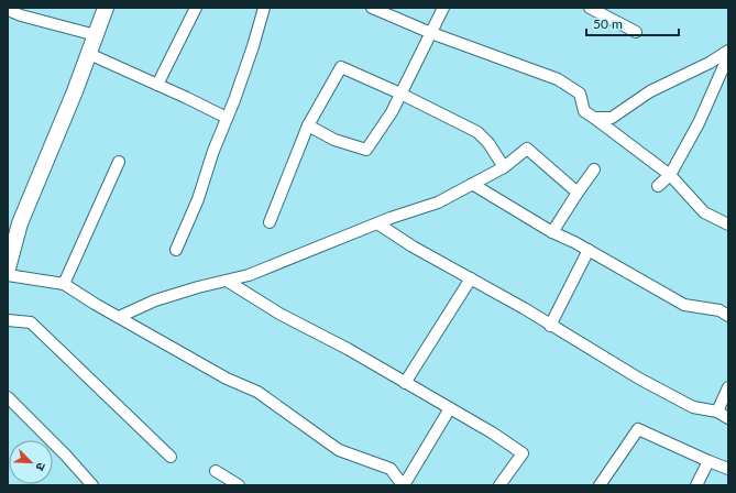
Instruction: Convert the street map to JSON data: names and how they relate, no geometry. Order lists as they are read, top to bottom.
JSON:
{
  "scale_bar": "50 m",
  "north": "bottom right"
}
